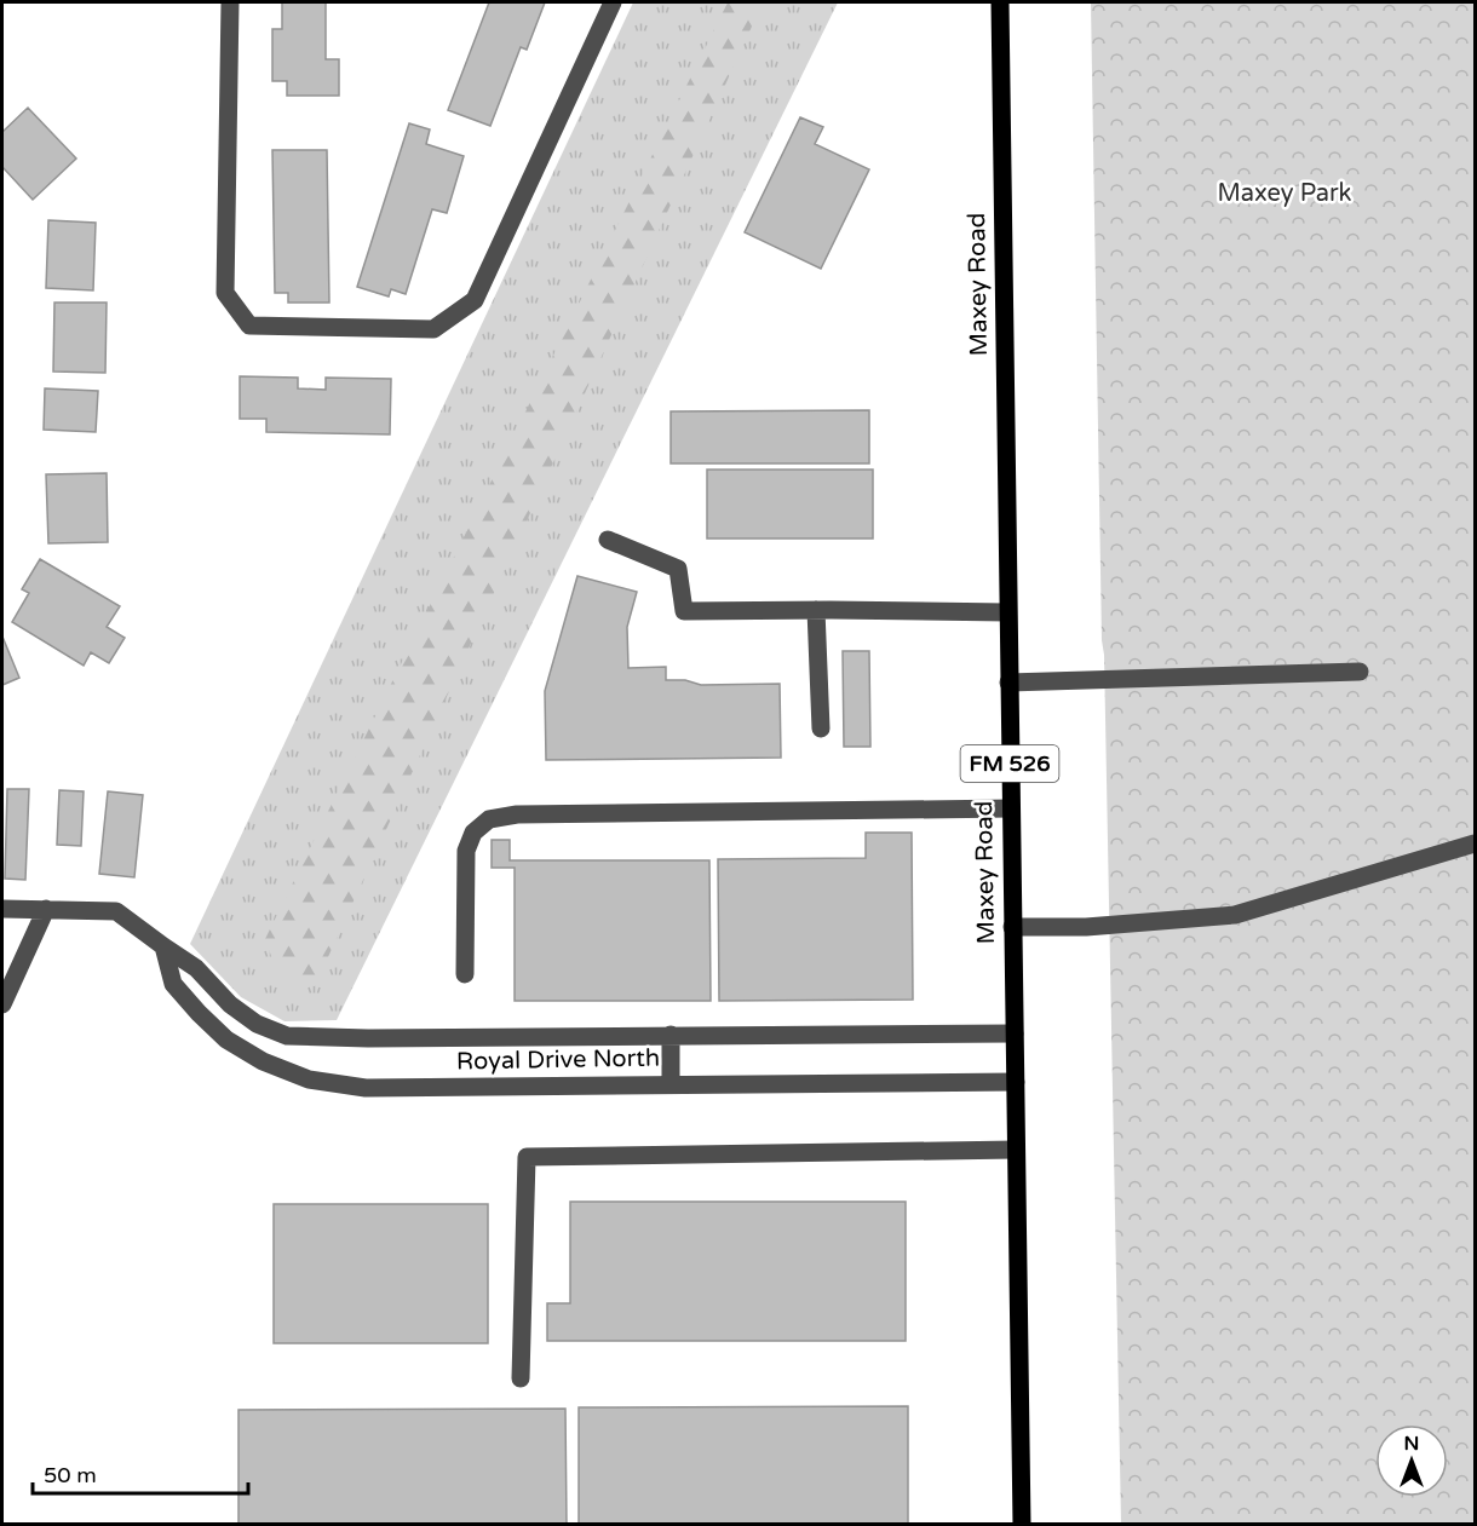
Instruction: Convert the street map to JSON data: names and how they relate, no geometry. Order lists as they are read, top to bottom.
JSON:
{
  "streets": {
    "main road": ["Maxey Road", "FM 526"],
    "street": ["Royal Drive North"]
  },
  "crossings": [
    ["Maxey Road", "Royal Drive North"]
  ],
  "parks": ["Maxey Park"],
  "scale_bar": "50 m",
  "north": "top"
}
